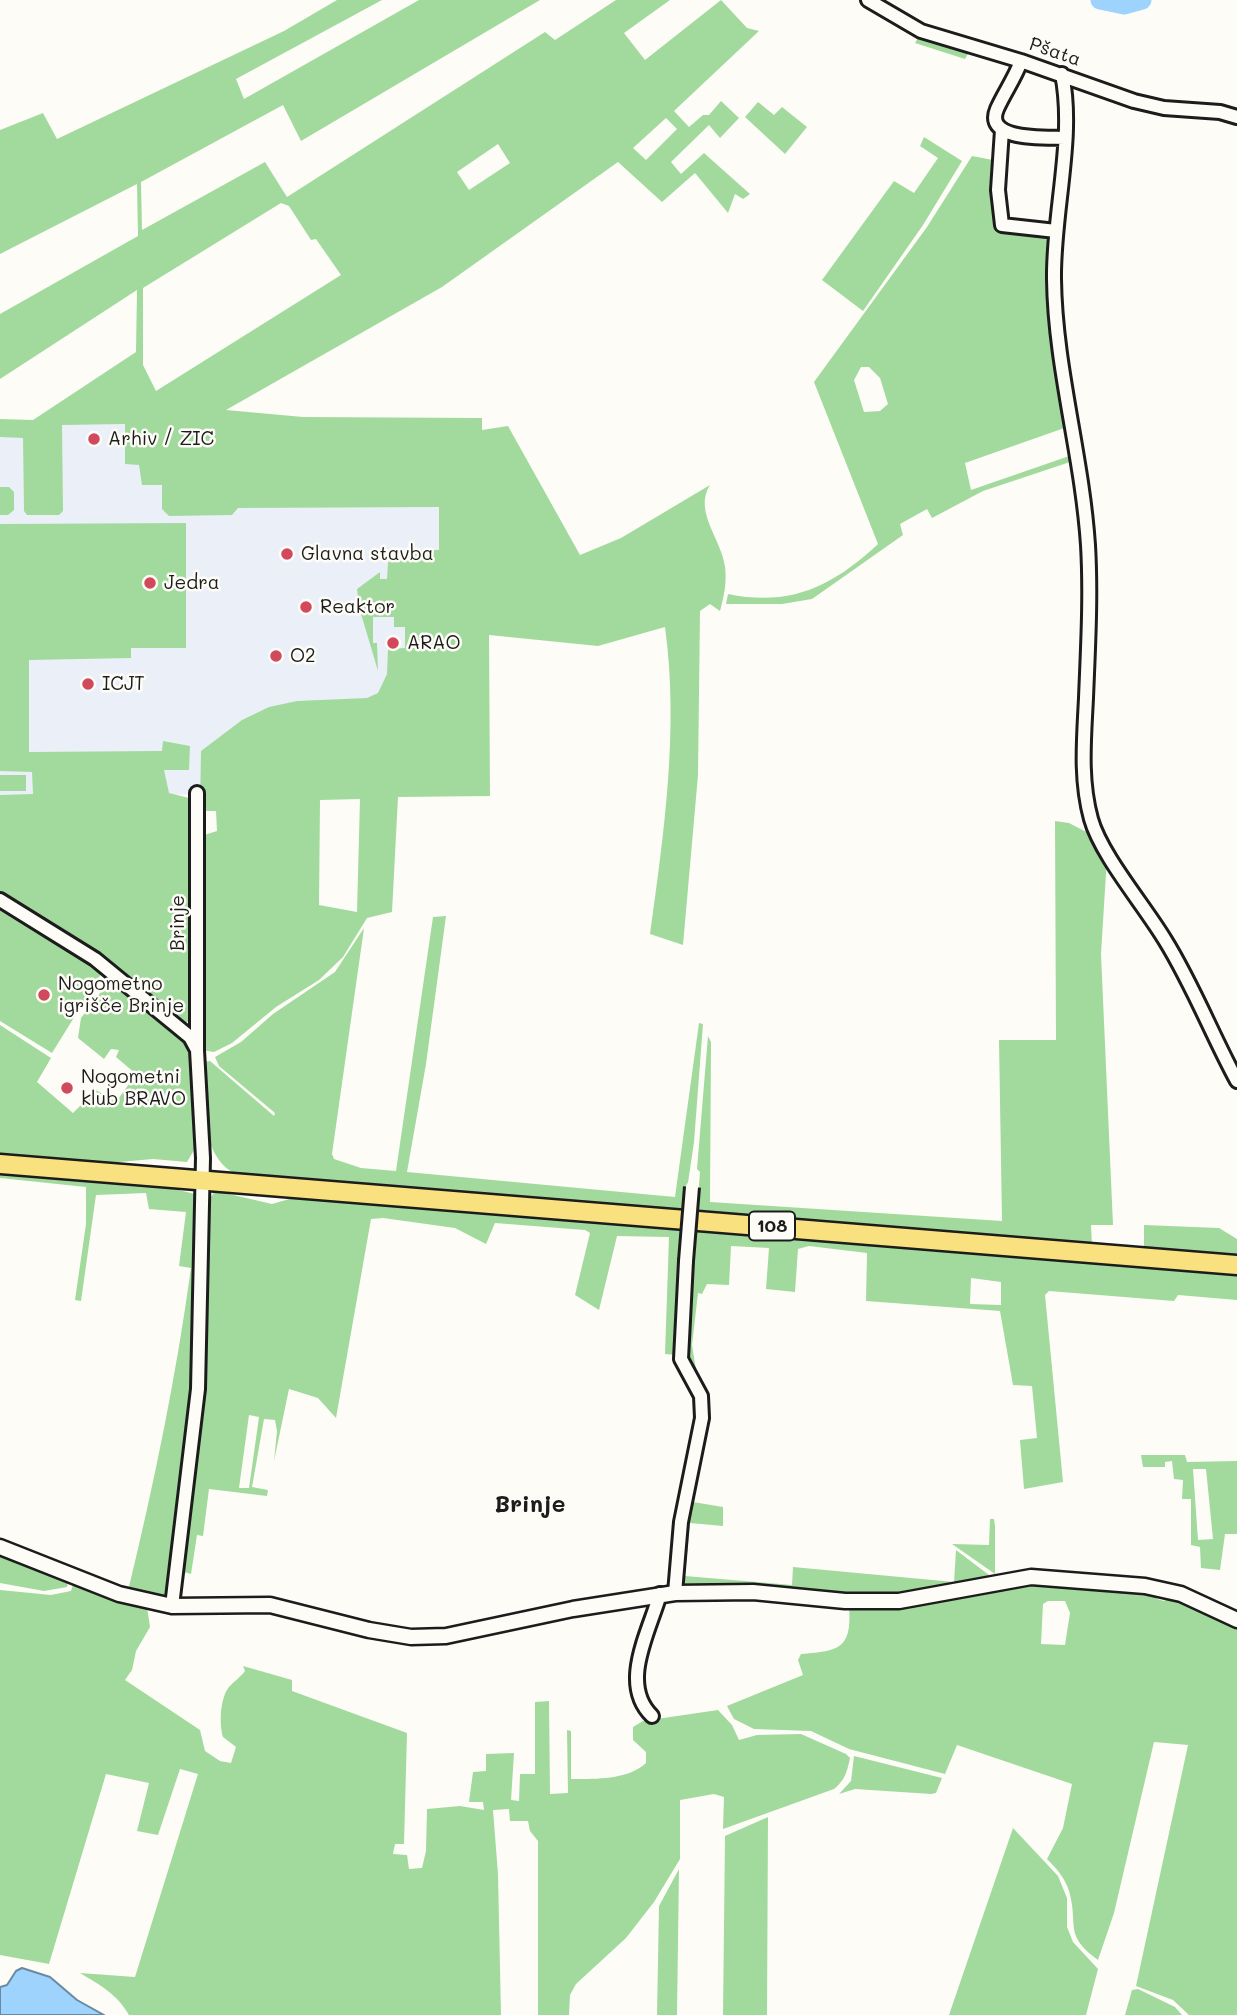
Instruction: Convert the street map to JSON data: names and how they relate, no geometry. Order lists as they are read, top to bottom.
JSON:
{
  "streets": {
    "main road": ["108"],
    "street": ["Pšata", "Brinje"]
  },
  "crossings": [
    ["Brinje", "108"]
  ],
  "districts": ["Brinje"],
  "places": [
    "Arhiv / ZIC",
    "Glavna stavba",
    "Jedra",
    "Reaktor",
    "ARAO",
    "O2",
    "ICJT",
    "Nogometno igrišče Brinje",
    "Nogometni klub BRAVO"
  ]
}
